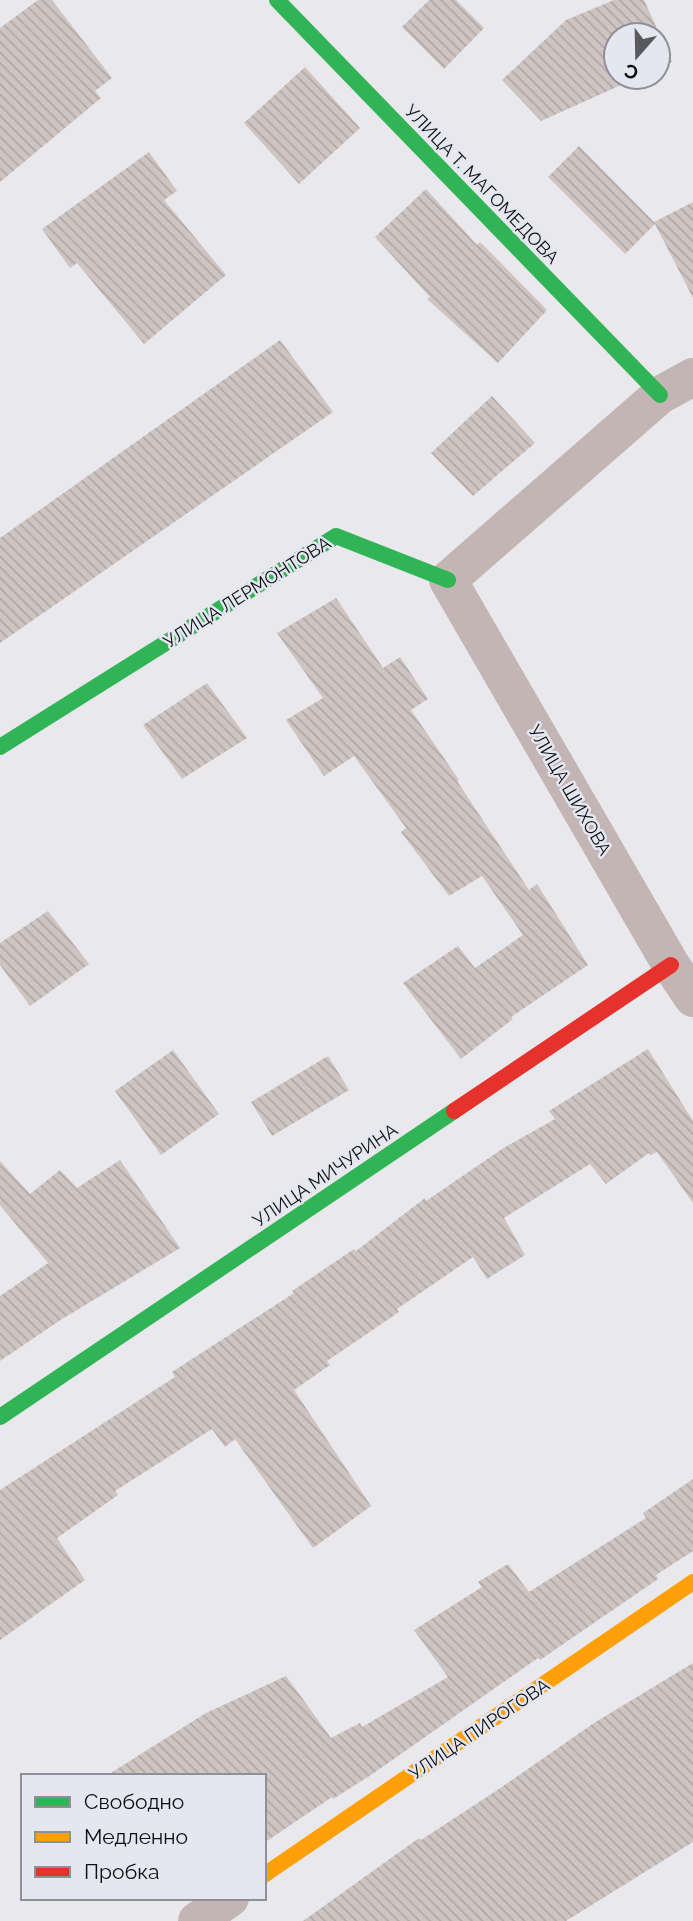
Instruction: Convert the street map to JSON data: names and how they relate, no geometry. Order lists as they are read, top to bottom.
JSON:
{
  "streets": {
    "street": [
      "УЛИЦА Т. МАГОМЕДОВА",
      "УЛИЦА ЛЕРМОНТОВА",
      "УЛИЦА ШИХОВА",
      "УЛИЦА МИЧУРИНА",
      "УЛИЦА ПИРОГОВА"
    ]
  },
  "crossings": [
    ["УЛИЦА ЛЕРМОНТОВА", "УЛИЦА ШИХОВА"],
    ["УЛИЦА ШИХОВА", "УЛИЦА МИЧУРИНА"]
  ],
  "legend": ["Свободно", "Медленно", "Пробка"],
  "north": "bottom"
}
